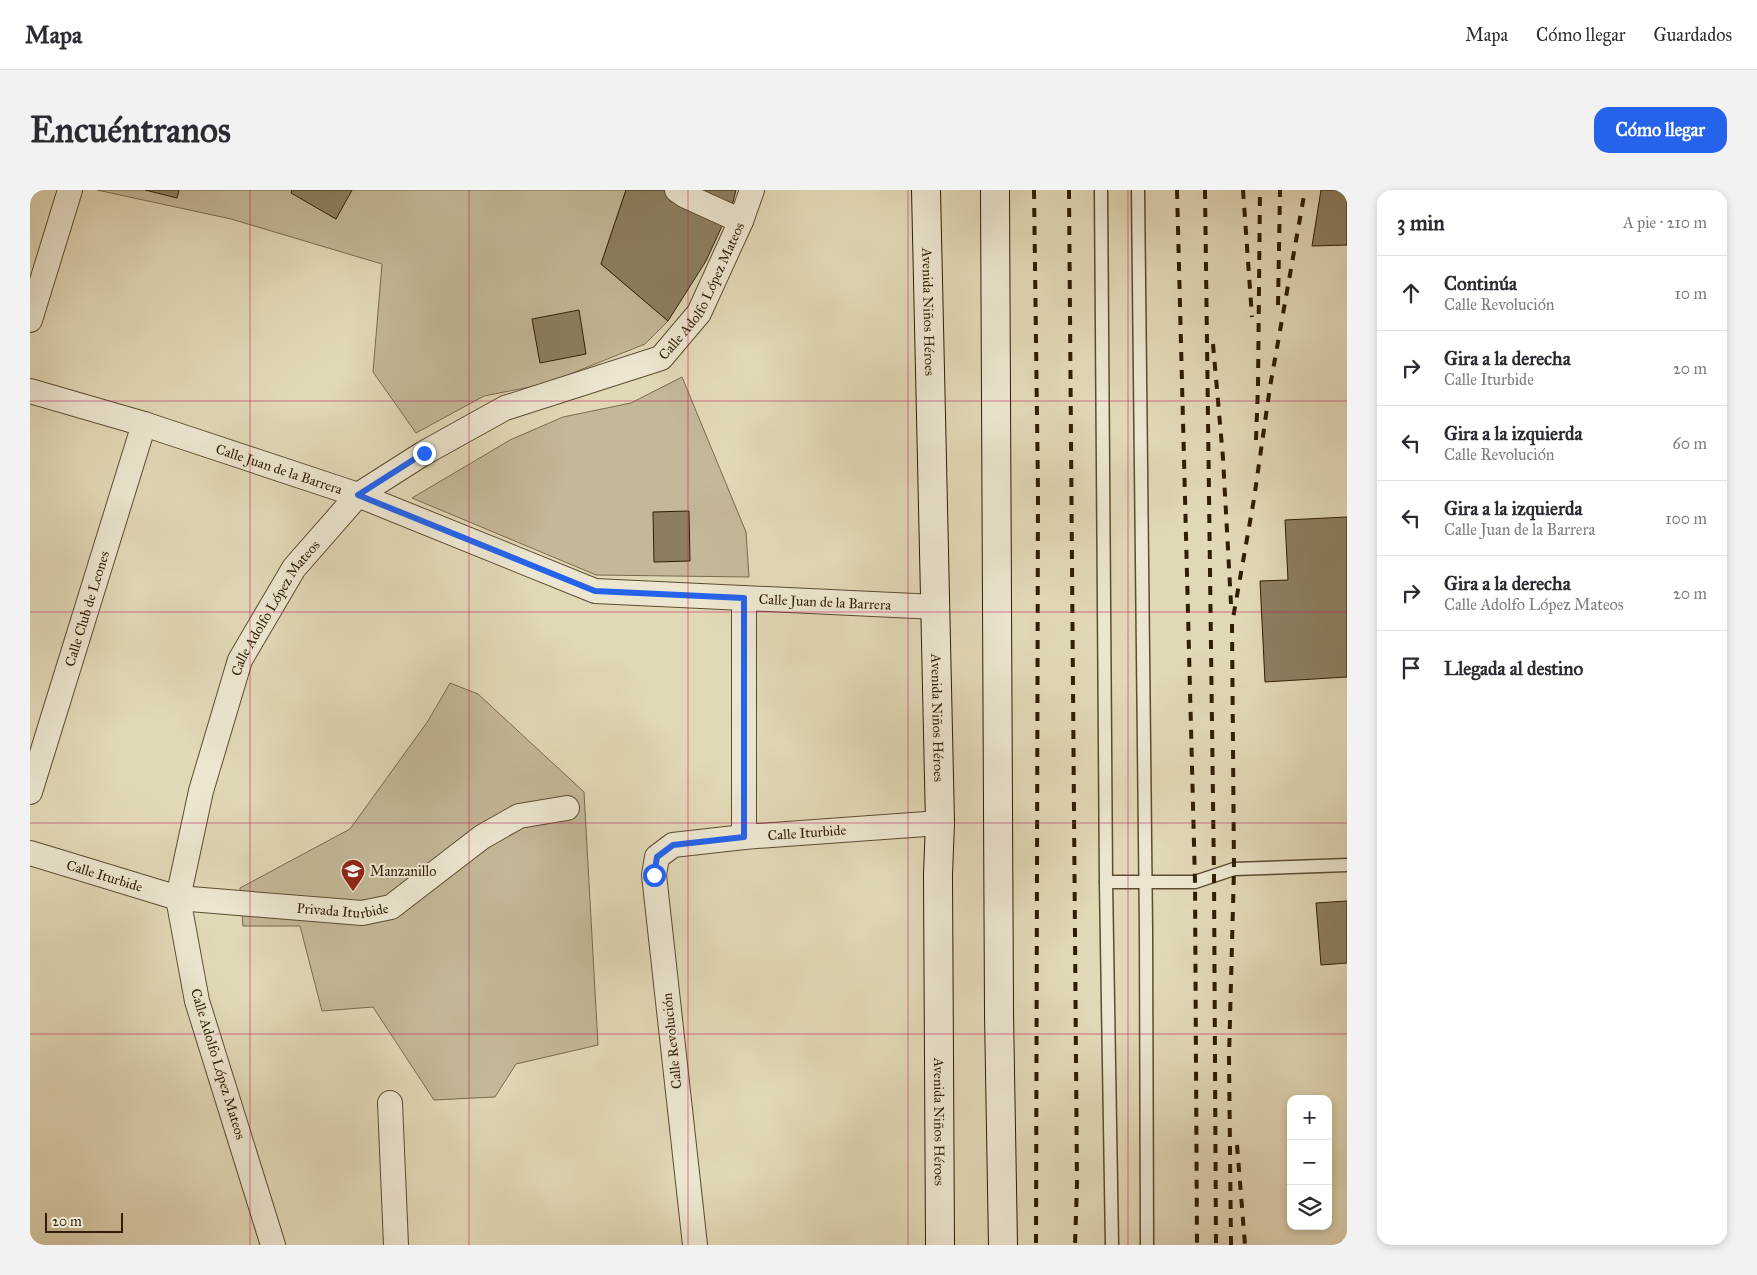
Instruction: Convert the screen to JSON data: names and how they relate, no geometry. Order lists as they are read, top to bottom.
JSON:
{
  "streets": {
    "main road": ["Avenida Niños Héroes"],
    "street": [
      "Calle Adolfo López Mateos",
      "Calle Juan de la Barrera",
      "Calle Club de Leones",
      "Calle Iturbide",
      "Privada Iturbide",
      "Calle Revolución"
    ]
  },
  "crossings": [
    ["Calle Adolfo López Mateos", "Calle Juan de la Barrera"],
    ["Calle Adolfo López Mateos", "Calle Iturbide"],
    ["Calle Adolfo López Mateos", "Privada Iturbide"],
    ["Avenida Niños Héroes", "Calle Juan de la Barrera"],
    ["Avenida Niños Héroes", "Calle Iturbide"],
    ["Calle Juan de la Barrera", "Calle Club de Leones"],
    ["Calle Iturbide", "Privada Iturbide"],
    ["Calle Iturbide", "Calle Revolución"]
  ],
  "places": {
    "school or university": ["Manzanillo"]
  },
  "scale_bar": "20 m",
  "page": {
    "header": "Mapa",
    "nav": ["Mapa", "Cómo llegar", "Guardados"],
    "buttons": "Cómo llegar",
    "title": "Encuéntranos",
    "heading": ["3 min", "A pie · 210 m"],
    "list": [
      ["Continúa", "Calle Revolución", "10 m"],
      ["Gira a la derecha", "Calle Iturbide", "20 m"],
      ["Gira a la izquierda", "Calle Revolución", "60 m"],
      ["Gira a la izquierda", "Calle Juan de la Barrera", "100 m"],
      ["Gira a la derecha", "Calle Adolfo López Mateos", "20 m"],
      "Llegada al destino"
    ],
    "map_buttons": ["+", "−"],
    "scale": "20 m"
  }
}
